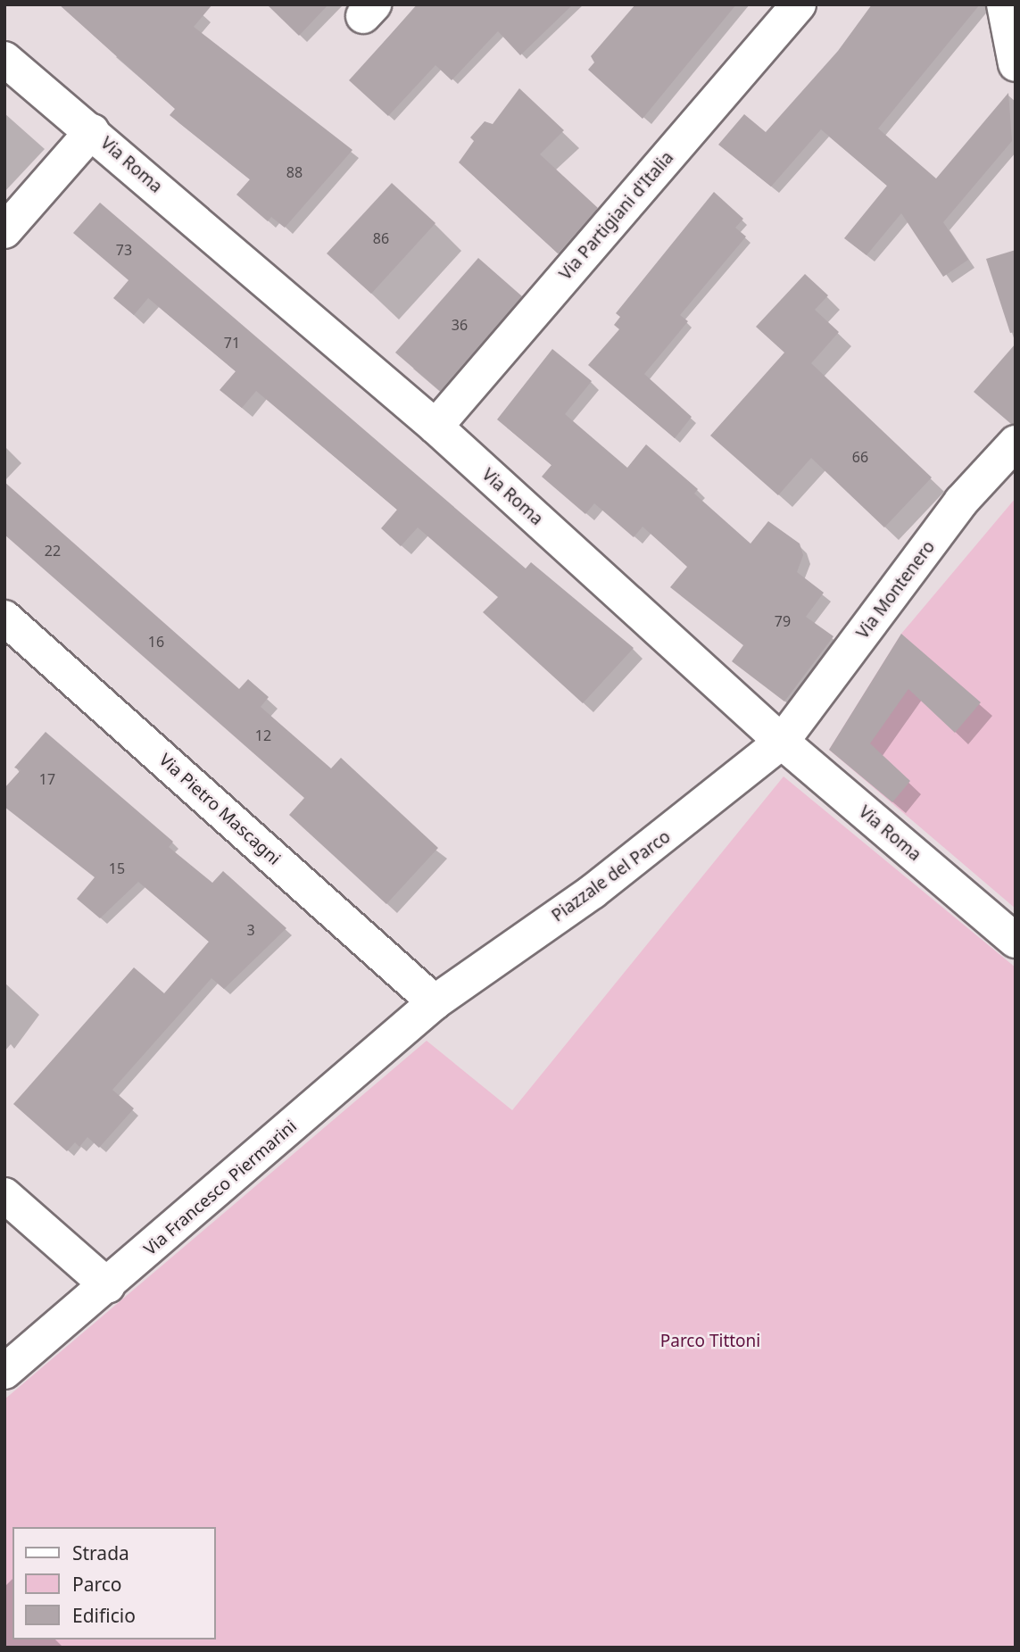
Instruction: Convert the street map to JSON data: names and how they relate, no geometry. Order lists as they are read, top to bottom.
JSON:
{
  "streets": {
    "street": [
      "Via Roma",
      "Via Partigiani d'Italia",
      "Via Montenero",
      "Via Pietro Mascagni",
      "Piazzale del Parco",
      "Via Francesco Piermarini"
    ]
  },
  "crossings": [
    ["Via Roma", "Via Partigiani d'Italia"],
    ["Via Roma", "Via Montenero"],
    ["Via Roma", "Piazzale del Parco"],
    ["Via Montenero", "Piazzale del Parco"],
    ["Via Pietro Mascagni", "Piazzale del Parco"],
    ["Via Pietro Mascagni", "Via Francesco Piermarini"],
    ["Piazzale del Parco", "Via Francesco Piermarini"]
  ],
  "parks": ["Parco Tittoni"],
  "house_numbers": [
    "88",
    "86",
    "73",
    "36",
    "71",
    "66",
    "22",
    "79",
    "16",
    "12",
    "17",
    "15",
    "3"
  ],
  "legend": ["Strada", "Parco", "Edificio"]
}
